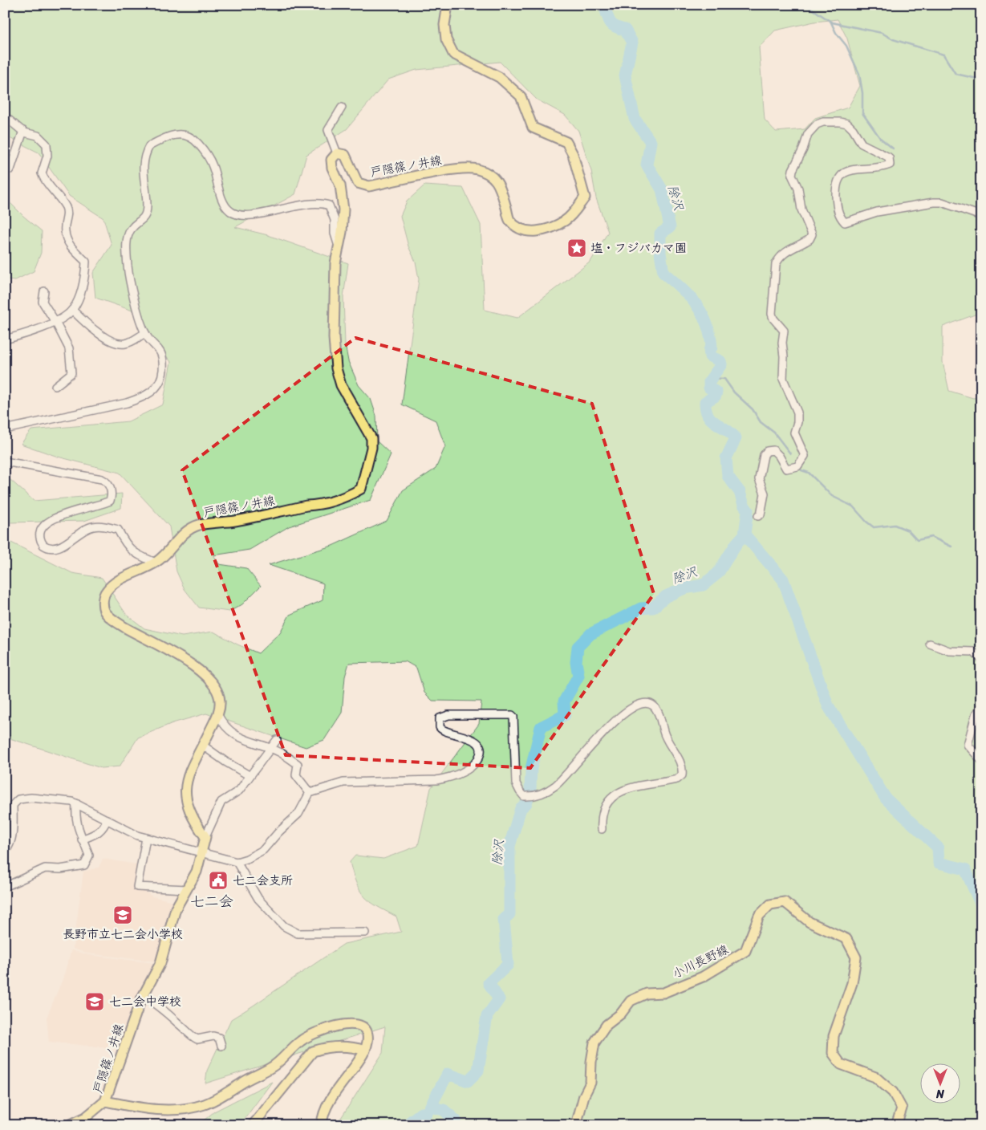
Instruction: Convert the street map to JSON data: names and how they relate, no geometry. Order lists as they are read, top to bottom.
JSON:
{
  "streets": {
    "main road": ["戸隠篠ノ井線", "小川長野線"]
  },
  "districts": ["七二会"],
  "water": ["除沢"],
  "places": {
    "place": ["塩・フジバカマ園"],
    "public building": ["七二会支所"],
    "school or university": ["長野市立七二会小学校", "七二会中学校"]
  },
  "north": "bottom"
}
